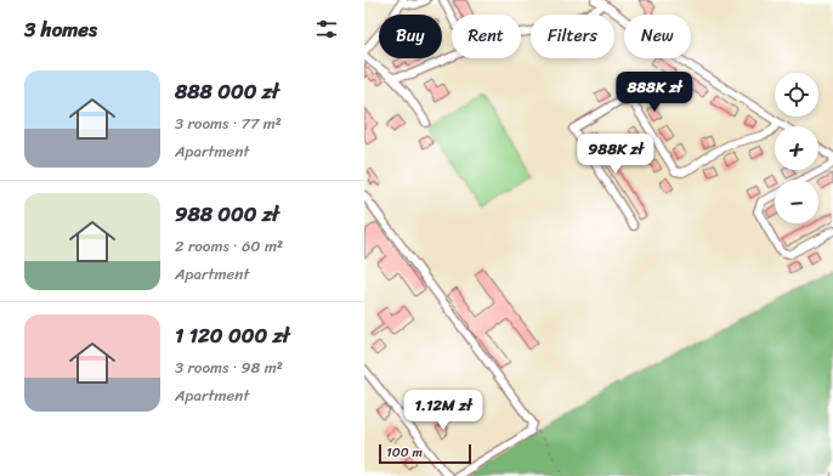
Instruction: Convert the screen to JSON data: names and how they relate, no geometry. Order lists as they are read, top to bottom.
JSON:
{
  "scale_bar": "100 m",
  "page": {
    "heading": "3 homes",
    "chip": [
      "Buy",
      "Rent",
      "Filters",
      "New"
    ],
    "list": [
      {
        "name": "888 000 zł",
        "note": "3 rooms · 77 m² · Apartment"
      },
      {
        "name": "988 000 zł",
        "note": "2 rooms · 60 m² · Apartment"
      },
      {
        "name": "1 120 000 zł",
        "note": "3 rooms · 98 m² · Apartment"
      }
    ],
    "price": ["888K zł", "988K zł", "1.12M zł"],
    "map_buttons": ["+", "−"],
    "scale": "100 m"
  }
}
